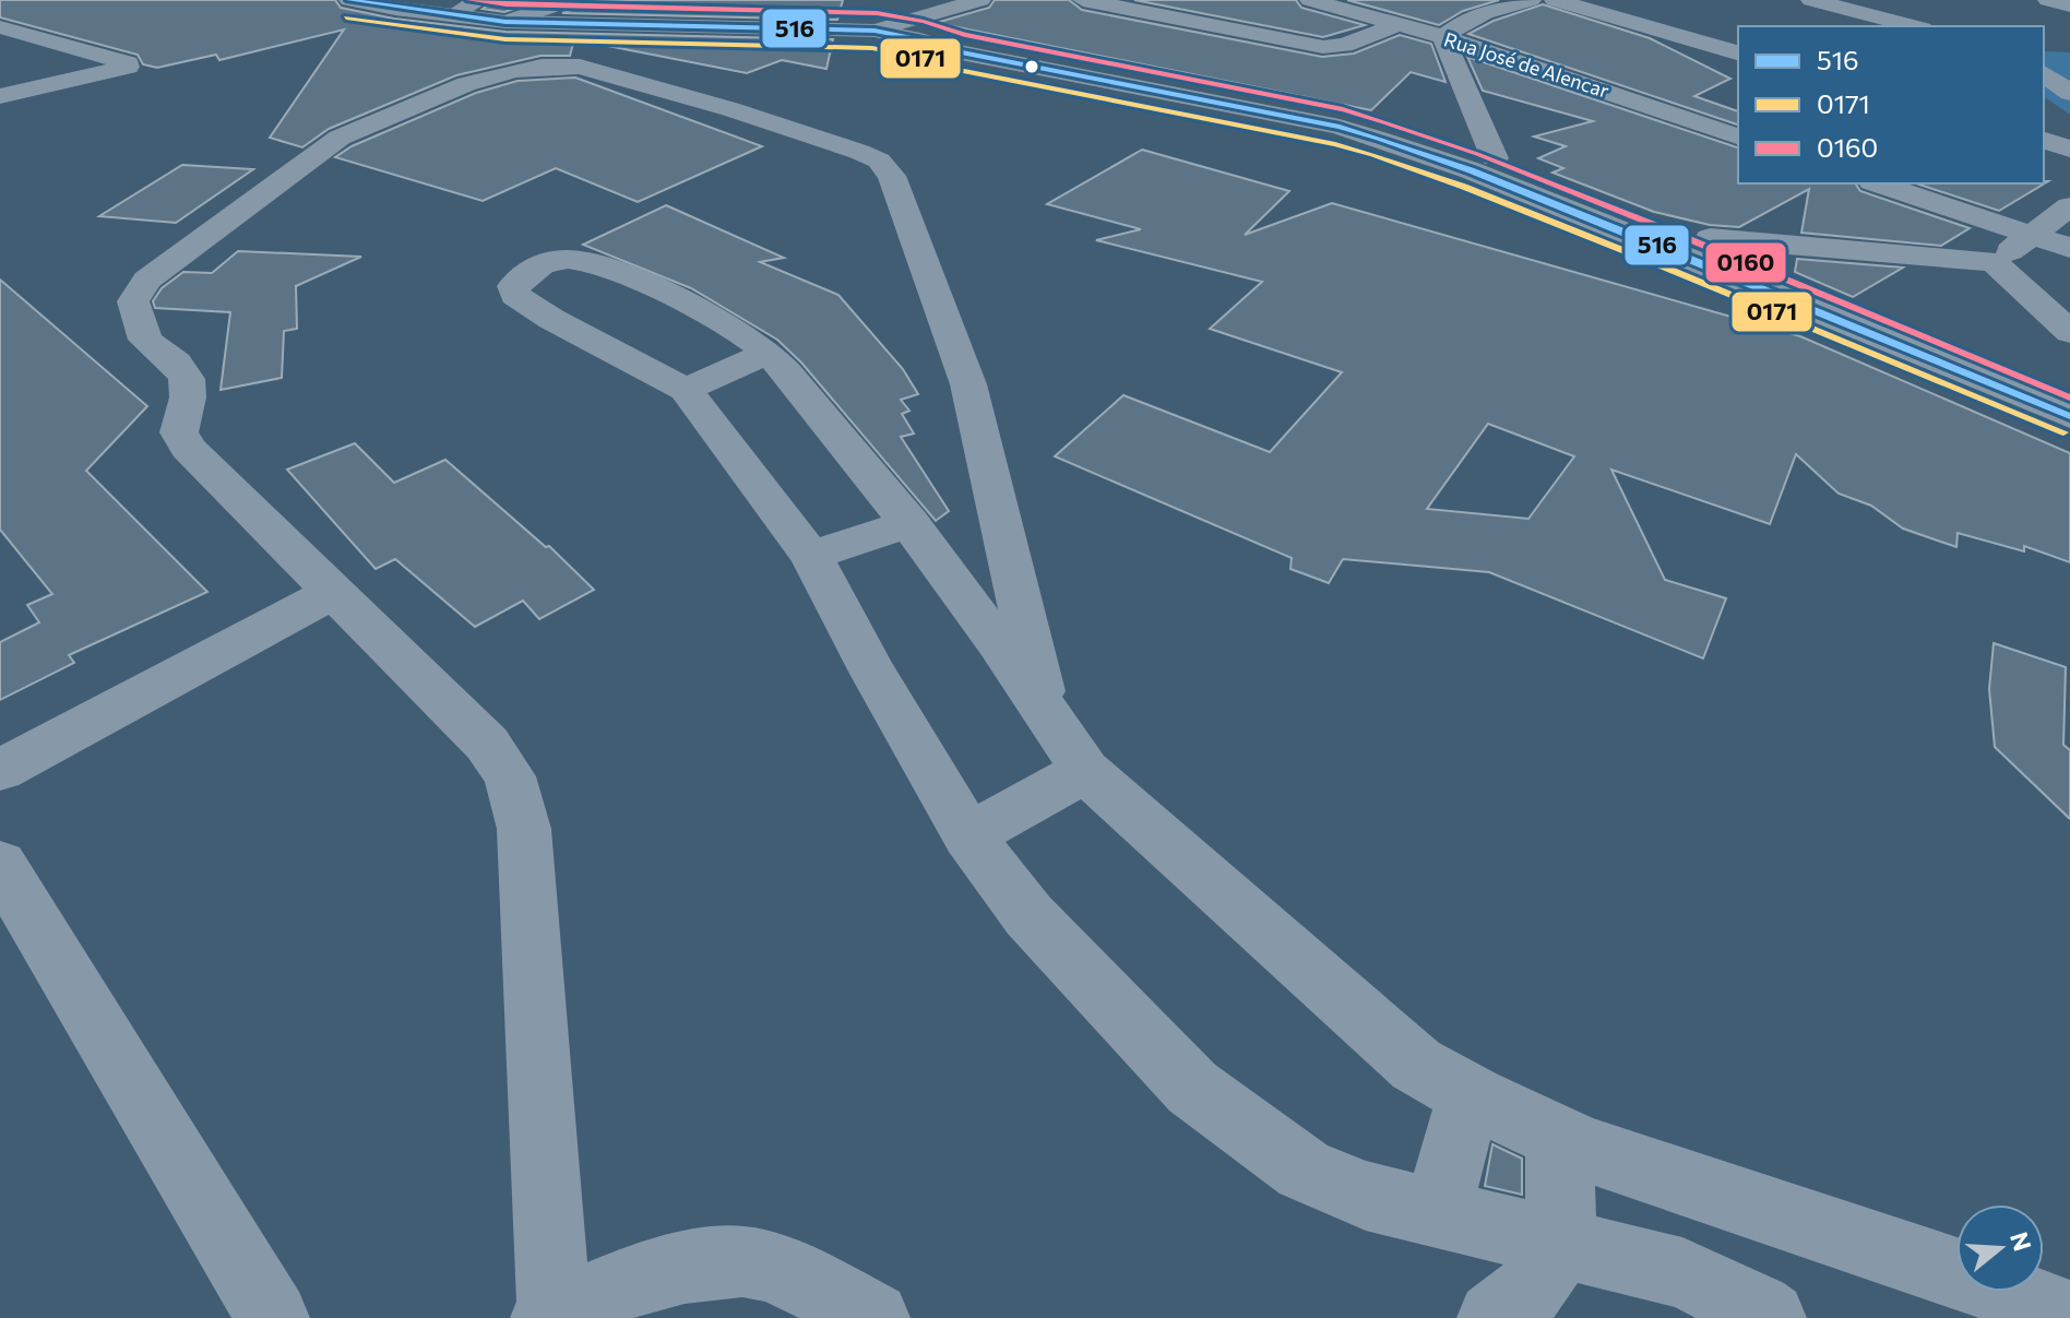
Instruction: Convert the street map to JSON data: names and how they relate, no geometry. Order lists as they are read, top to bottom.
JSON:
{
  "streets": {
    "street": ["Rua José de Alencar"]
  },
  "lines": ["transit line 516", "transit line 0160", "transit line 0171"],
  "legend": ["516", "0171", "0160"],
  "north": "right"
}
